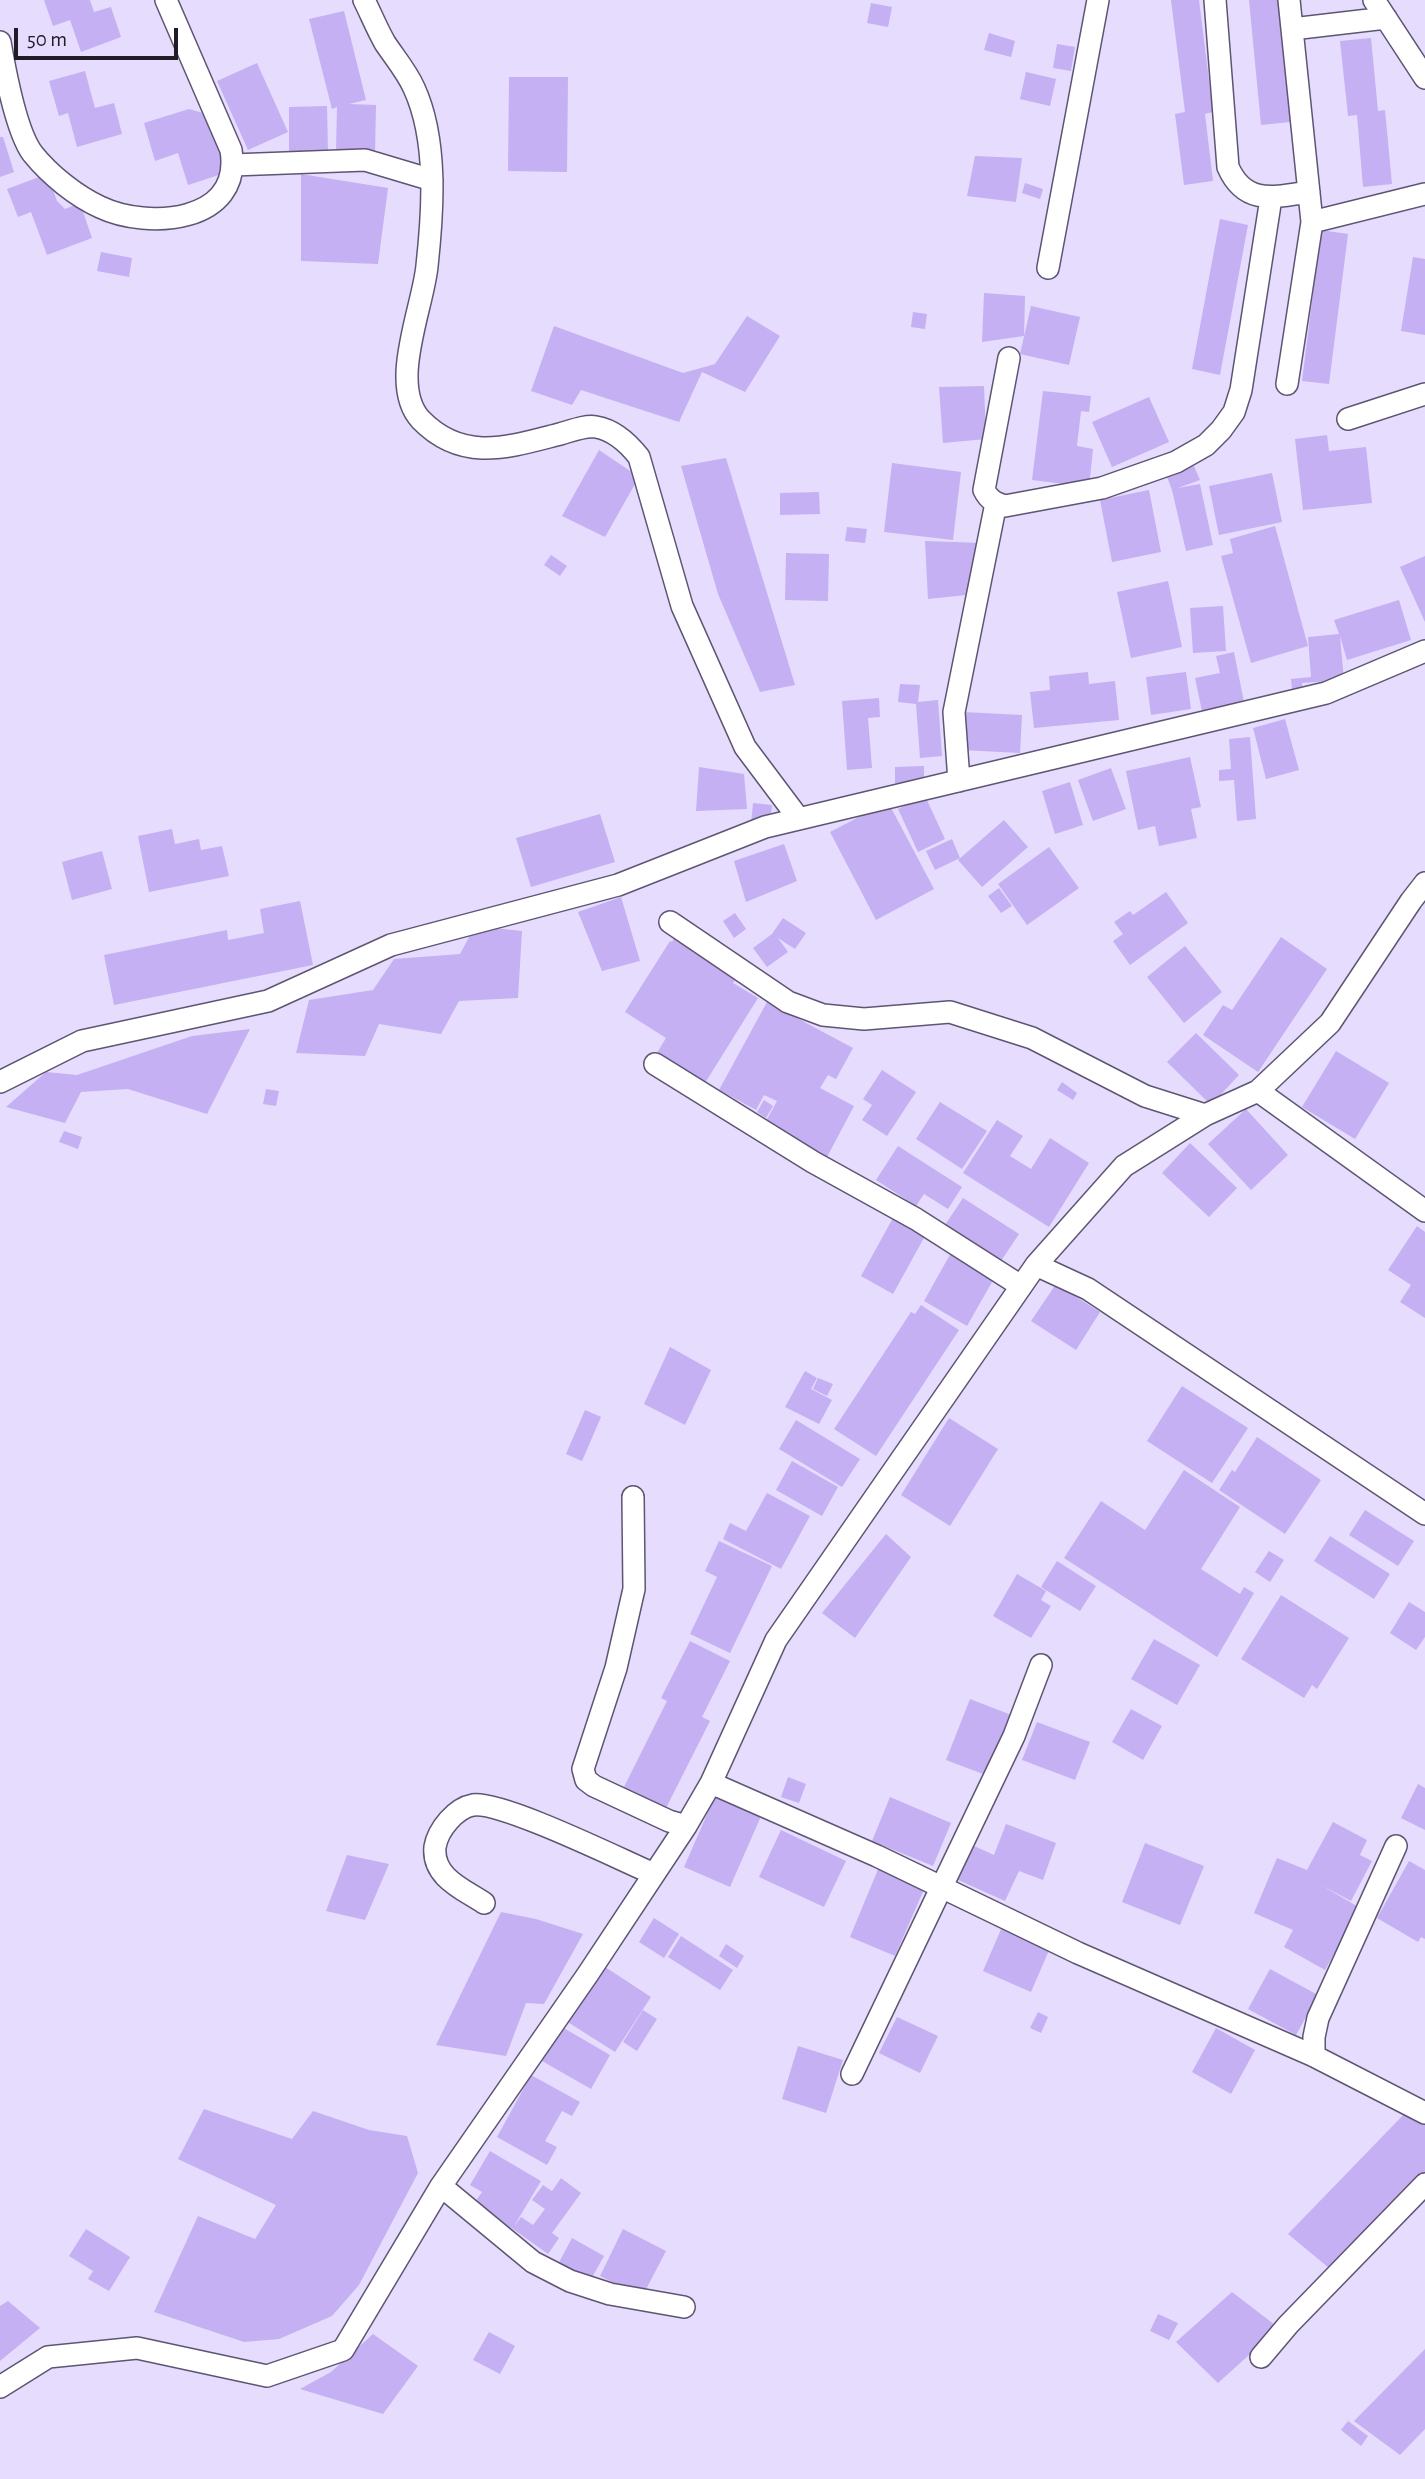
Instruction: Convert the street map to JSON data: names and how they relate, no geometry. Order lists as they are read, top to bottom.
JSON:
{
  "scale_bar": "50 m"
}
